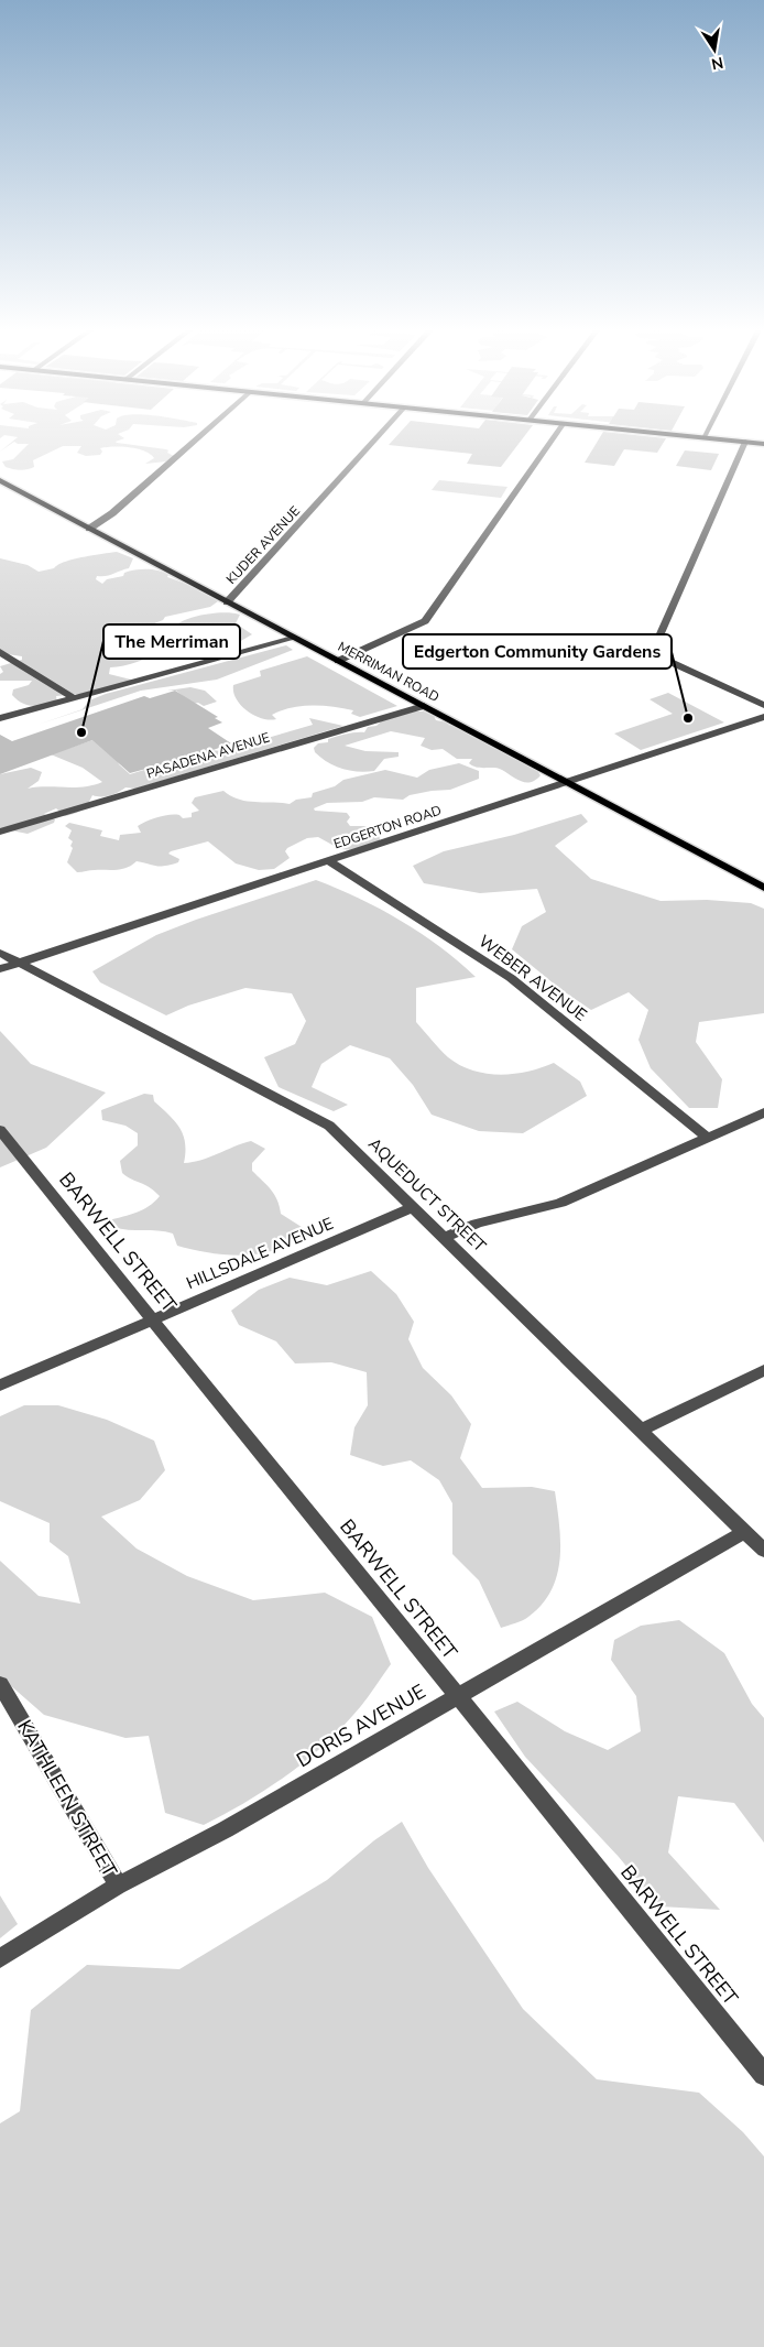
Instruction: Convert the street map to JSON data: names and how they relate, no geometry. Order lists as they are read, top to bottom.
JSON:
{
  "streets": {
    "main road": ["MERRIMAN ROAD"],
    "street": [
      "KUDER AVENUE",
      "PASADENA AVENUE",
      "EDGERTON ROAD",
      "WEBER AVENUE",
      "AQUEDUCT STREET",
      "BARWELL STREET",
      "HILLSDALE AVENUE",
      "DORIS AVENUE",
      "KATHLEEN STREET"
    ]
  },
  "crossings": [
    ["KUDER AVENUE", "MERRIMAN ROAD"],
    ["MERRIMAN ROAD", "PASADENA AVENUE"],
    ["MERRIMAN ROAD", "EDGERTON ROAD"],
    ["EDGERTON ROAD", "WEBER AVENUE"],
    ["EDGERTON ROAD", "AQUEDUCT STREET"],
    ["AQUEDUCT STREET", "HILLSDALE AVENUE"],
    ["AQUEDUCT STREET", "DORIS AVENUE"],
    ["BARWELL STREET", "HILLSDALE AVENUE"],
    ["BARWELL STREET", "DORIS AVENUE"],
    ["DORIS AVENUE", "KATHLEEN STREET"]
  ],
  "places": ["Edgerton Community Gardens", "The Merriman"],
  "north": "bottom"
}
